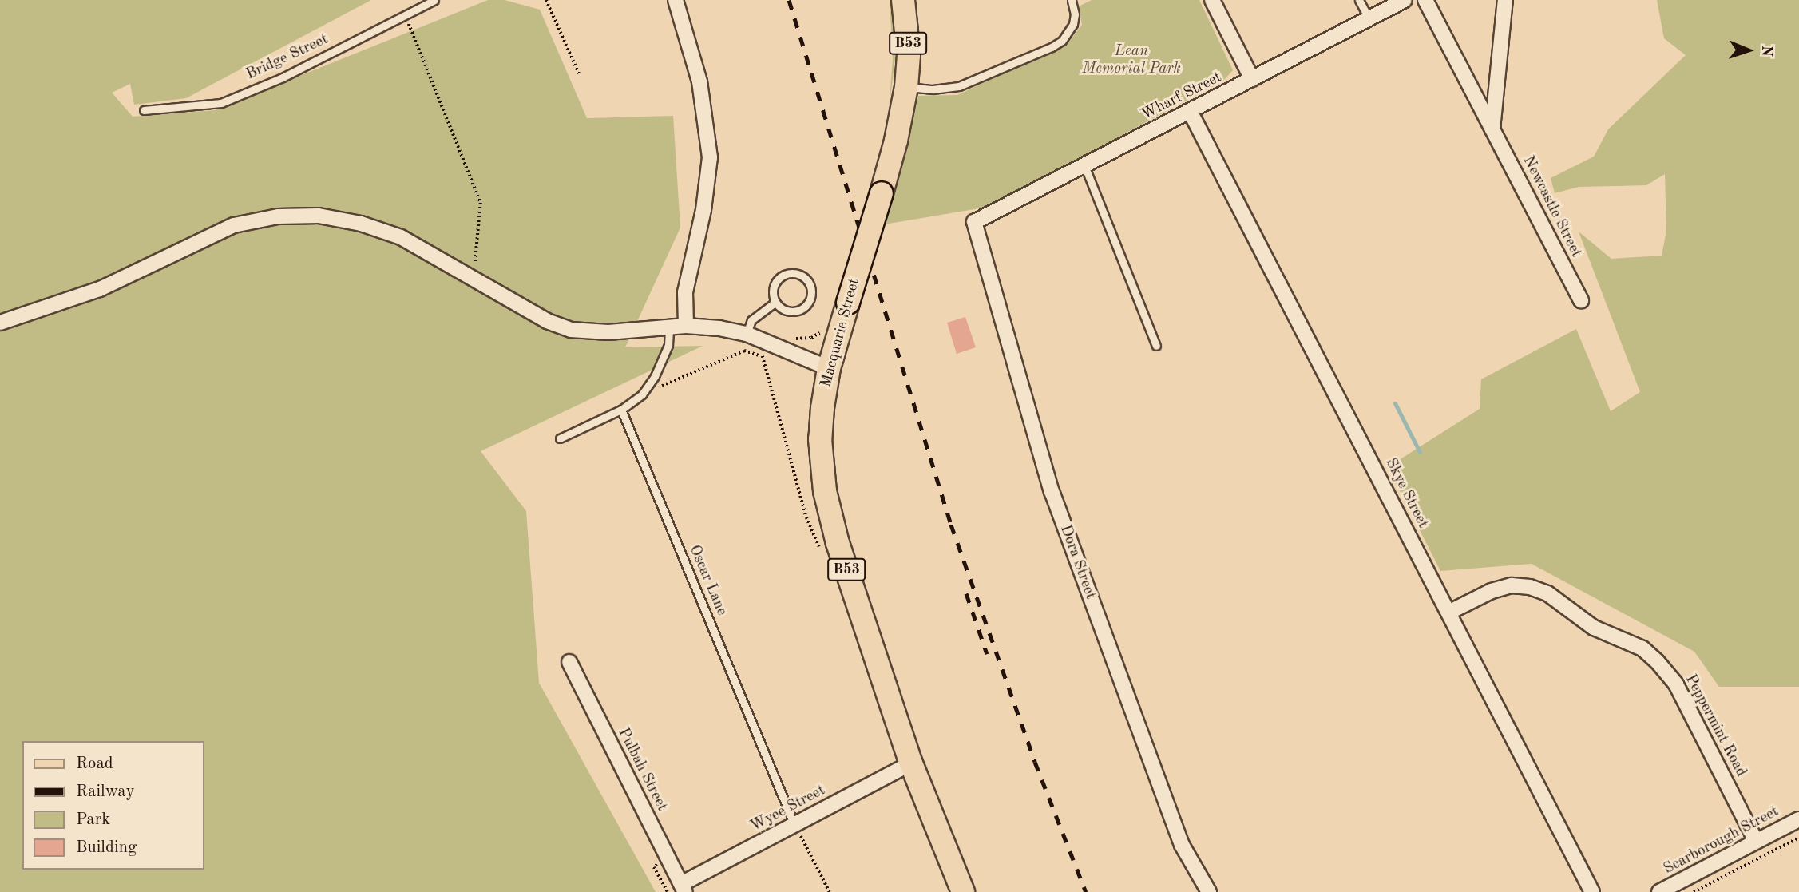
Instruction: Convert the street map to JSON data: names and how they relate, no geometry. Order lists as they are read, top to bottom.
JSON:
{
  "streets": {
    "main road": ["B53", "Macquarie Street"],
    "street": [
      "Wharf Street",
      "Newcastle Street",
      "Skye Street",
      "Dora Street",
      "Peppermint Road",
      "Pulbah Street",
      "Wyee Street",
      "Scarborough Street"
    ],
    "lane": ["Bridge Street", "Oscar Lane"]
  },
  "crossings": [
    ["B53", "Macquarie Street"],
    ["Wharf Street", "Skye Street"],
    ["Wharf Street", "Dora Street"],
    ["Macquarie Street", "Wyee Street"],
    ["Skye Street", "Peppermint Road"],
    ["Oscar Lane", "Wyee Street"],
    ["Peppermint Road", "Scarborough Street"],
    ["Pulbah Street", "Wyee Street"]
  ],
  "parks": ["Lean Memorial Park"],
  "legend": [
    "Road",
    "Railway",
    "Park",
    "Building"
  ],
  "north": "right"
}
